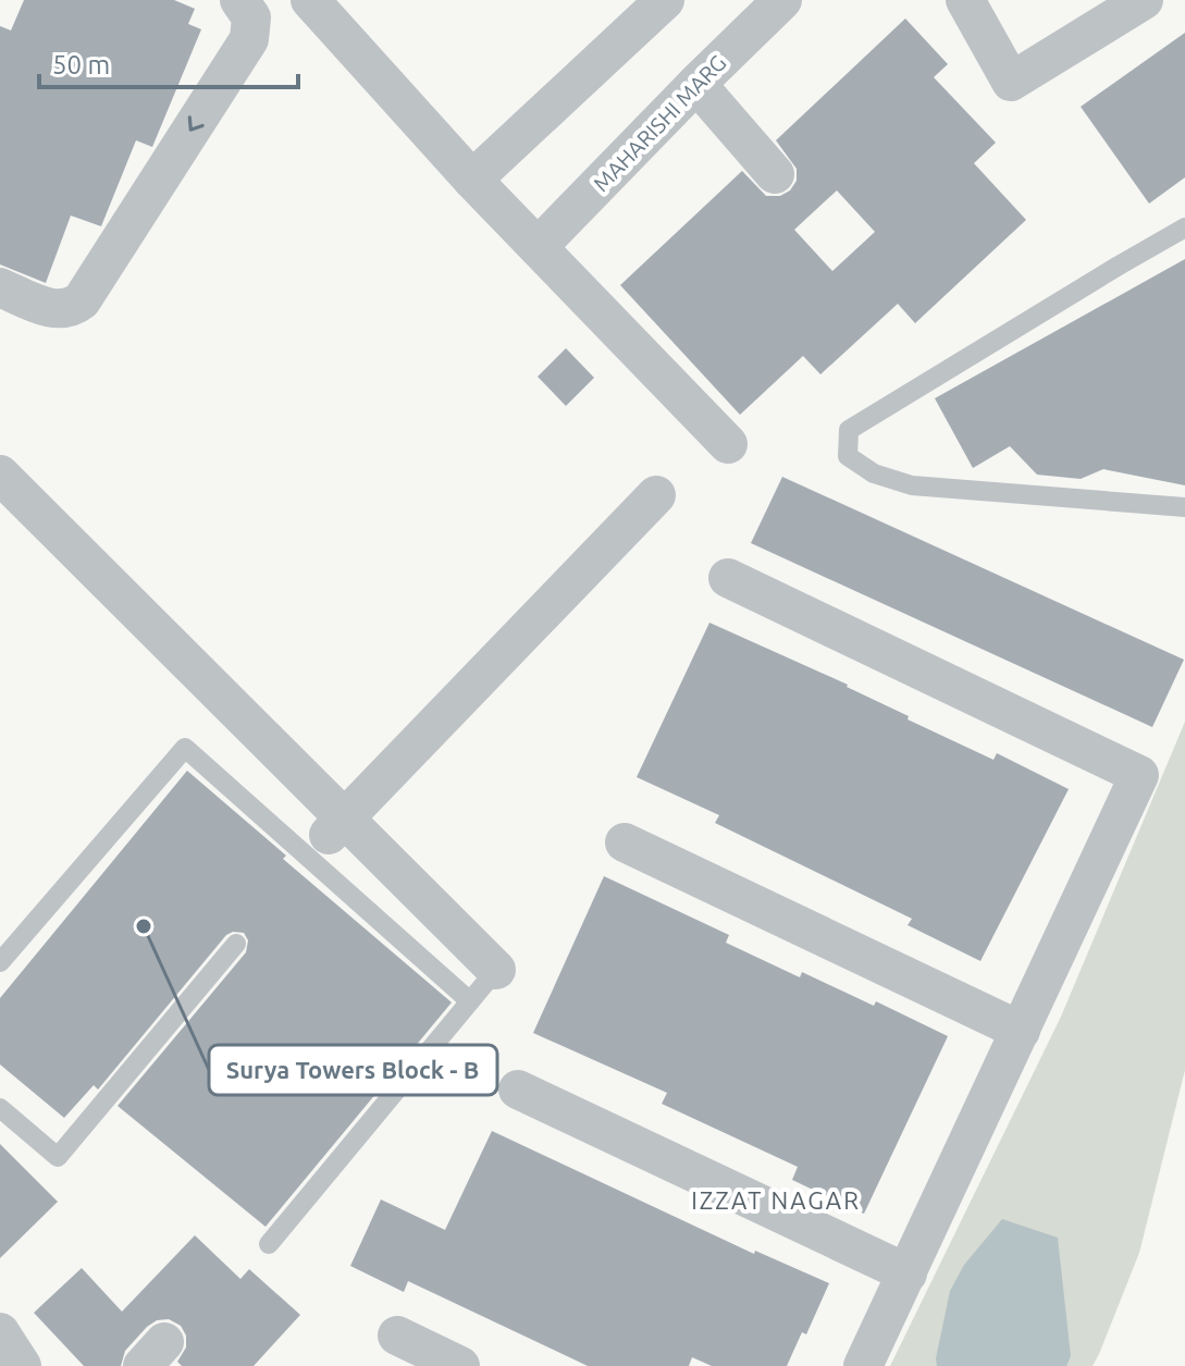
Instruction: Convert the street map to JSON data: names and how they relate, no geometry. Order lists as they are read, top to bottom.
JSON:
{
  "streets": {
    "street": ["MAHARISHI MARG"]
  },
  "districts": ["IZZAT NAGAR"],
  "places": ["Surya Towers Block - B"],
  "scale_bar": "50 m"
}
